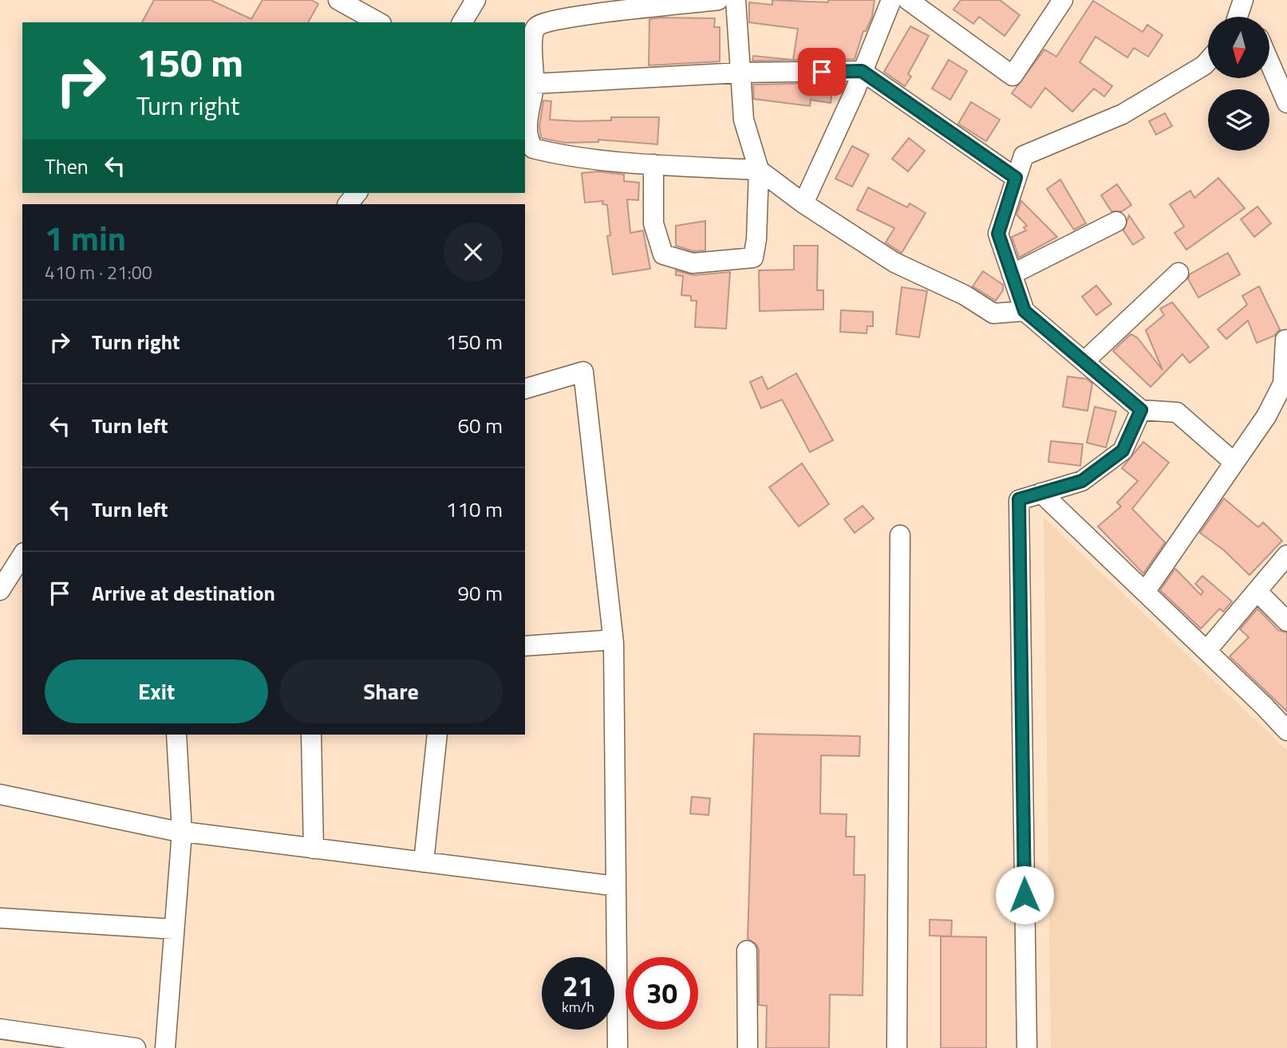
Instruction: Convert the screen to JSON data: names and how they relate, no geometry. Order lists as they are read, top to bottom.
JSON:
{
  "north": "bottom",
  "page": {
    "turn": ["150 m", "Turn right"],
    "then": "Then",
    "heading": ["1 min", "410 m · 21:00"],
    "list": [
      {
        "name": "Turn right",
        "value": "150 m"
      },
      {
        "name": "Turn left",
        "value": "60 m"
      },
      {
        "name": "Turn left",
        "value": "110 m"
      },
      {
        "name": "Arrive at destination",
        "value": "90 m"
      }
    ],
    "buttons": ["Exit", "Share"],
    "speed": "21 km/h",
    "limit": "30"
  }
}
